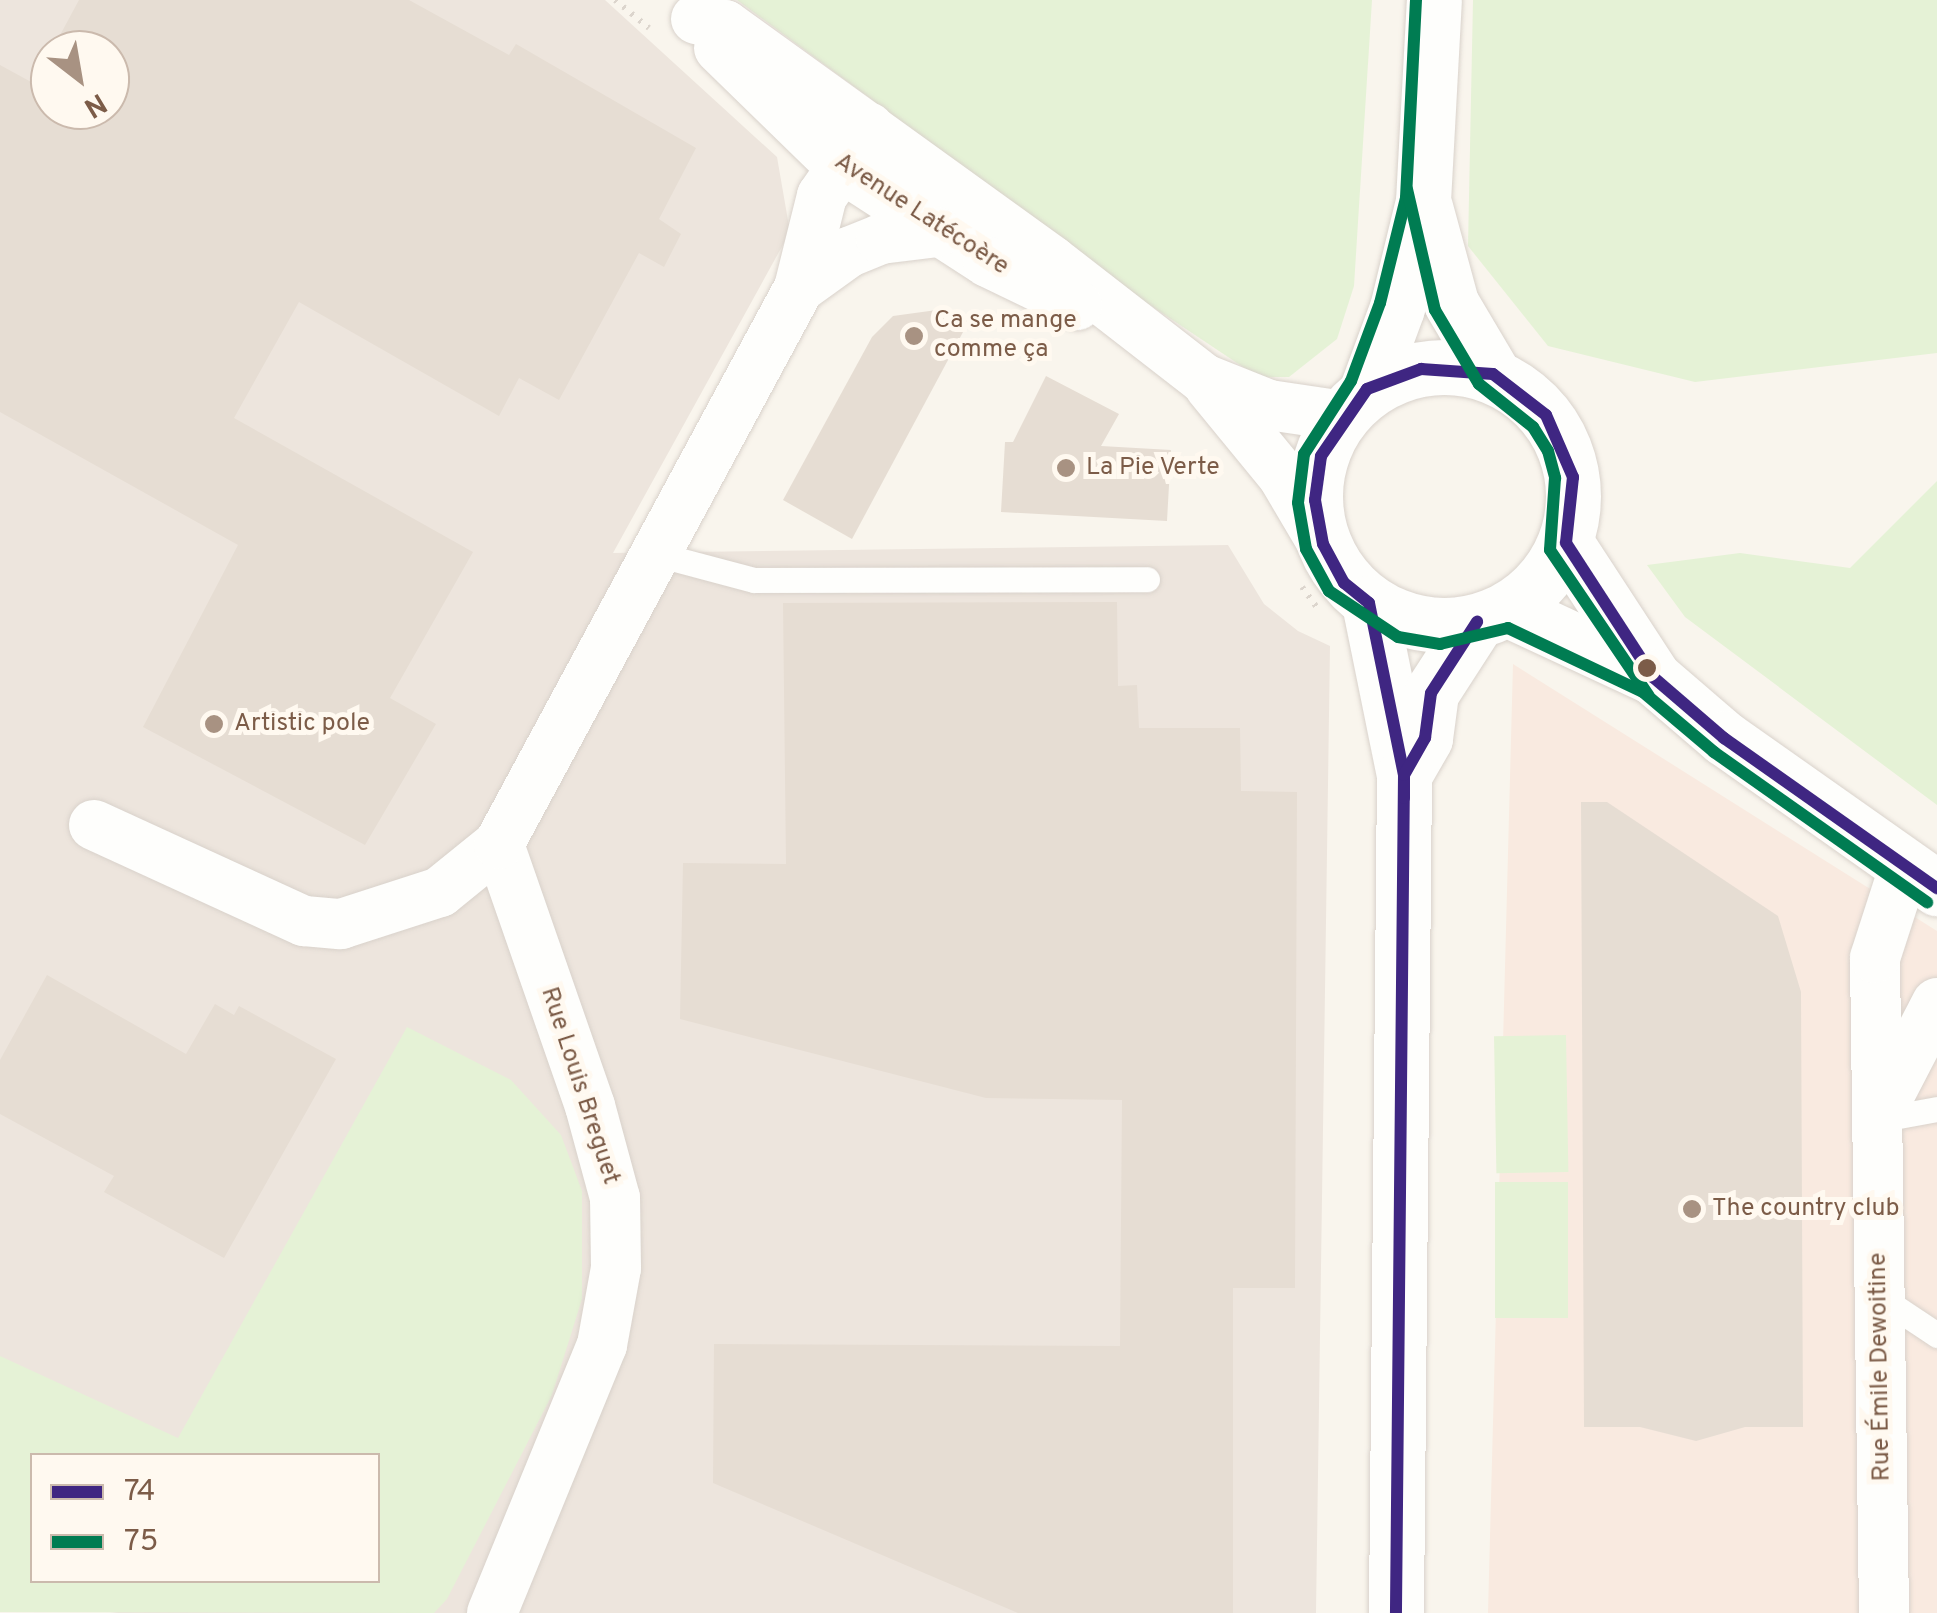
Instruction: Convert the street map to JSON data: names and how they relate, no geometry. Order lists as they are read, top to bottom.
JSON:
{
  "streets": {
    "street": ["Avenue Latécoère", "Rue Louis Breguet", "Rue Émile Dewoitine"]
  },
  "places": [
    "Ca se mange comme ça",
    "La Pie Verte",
    "Artistic pole",
    "The country club"
  ],
  "lines": ["transit line 75", "transit line 74"],
  "legend": ["74", "75"],
  "north": "bottom right"
}
